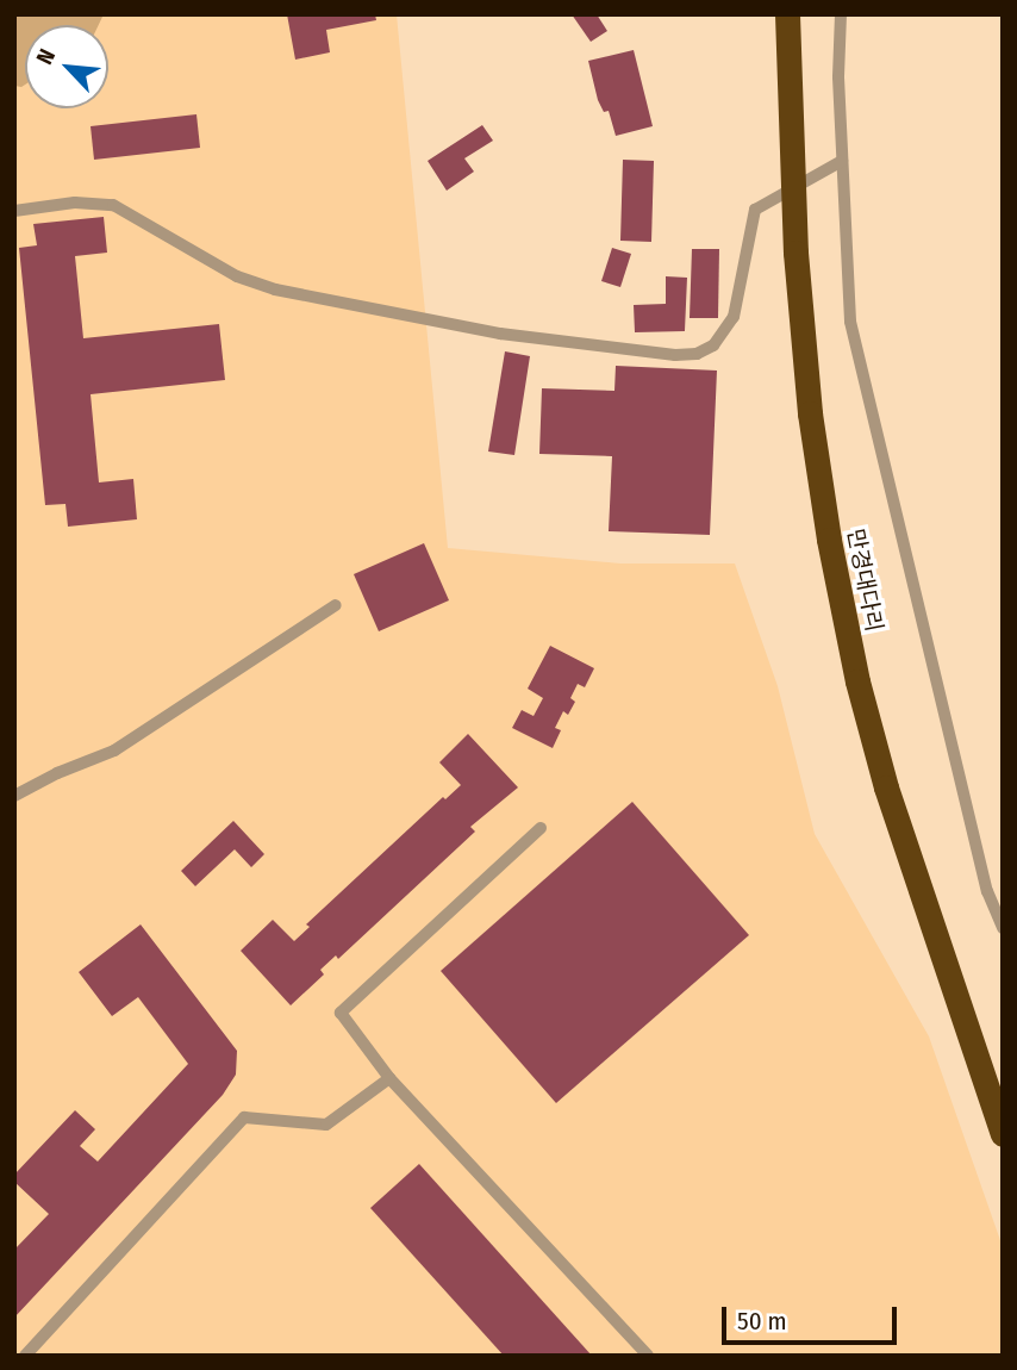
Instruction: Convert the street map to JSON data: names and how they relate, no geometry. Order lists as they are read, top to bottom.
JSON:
{
  "streets": {
    "highway": ["만경대다리"]
  },
  "scale_bar": "50 m",
  "north": "top left"
}
